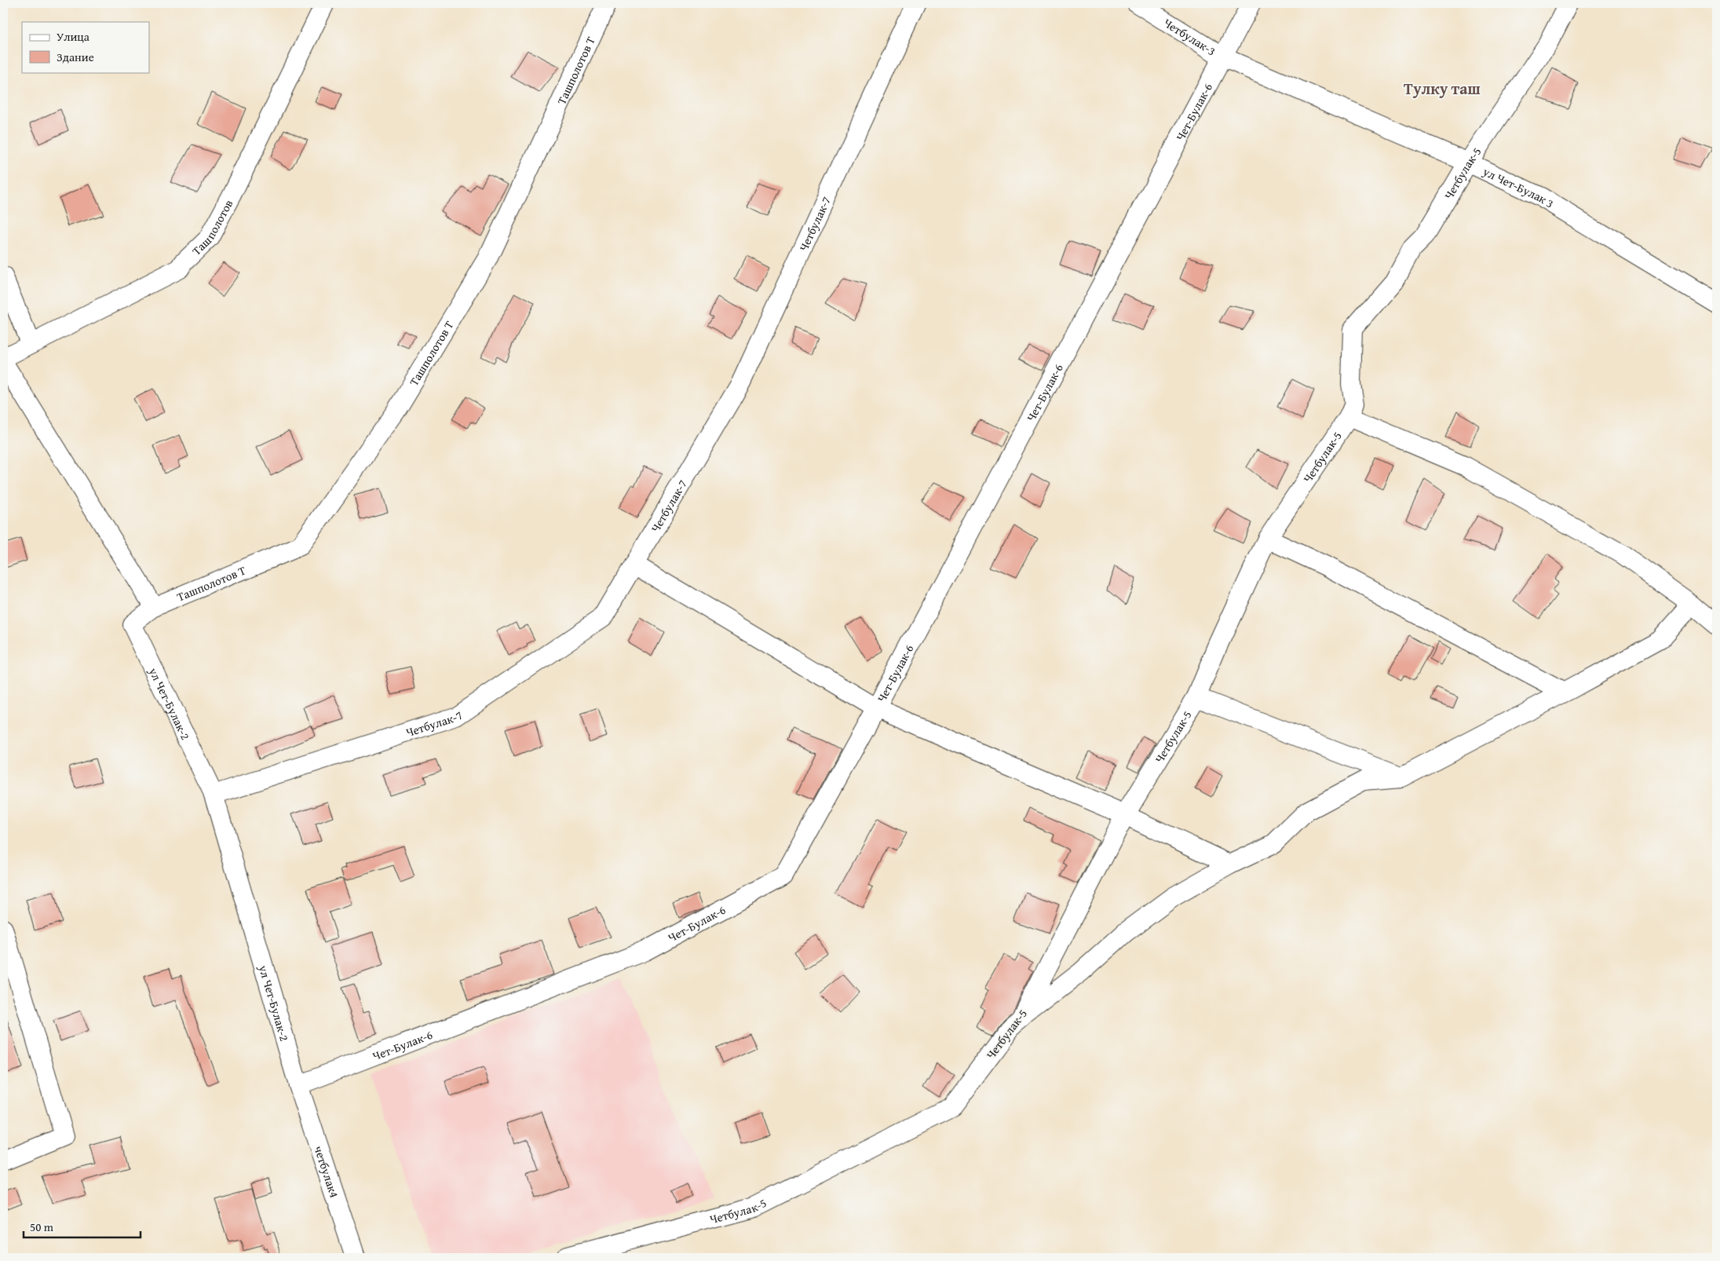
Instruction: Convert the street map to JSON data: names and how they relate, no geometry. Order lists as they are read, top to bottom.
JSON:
{
  "streets": {
    "street": [
      "Четбулак-3",
      "Ташполотов Т",
      "Чет-Булак-6",
      "Четбулак-5",
      "ул Чет-Булак 3",
      "Четбулак-7",
      "Ташполотов",
      "ул Чет-Булак-2",
      "четбулак4"
    ]
  },
  "crossings": [
    ["Четбулак-3", "Чет-Булак-6"],
    ["Четбулак-3", "ул Чет-Булак 3"],
    ["Ташполотов Т", "ул Чет-Булак-2"],
    ["Чет-Булак-6", "ул Чет-Булак 3"],
    ["Чет-Булак-6", "ул Чет-Булак-2"],
    ["Чет-Булак-6", "четбулак4"],
    ["Четбулак-5", "ул Чет-Булак 3"],
    ["Четбулак-7", "ул Чет-Булак-2"],
    ["ул Чет-Булак-2", "четбулак4"]
  ],
  "districts": ["Тулку таш"],
  "legend": ["Улица", "Здание"],
  "scale_bar": "50 m"
}
